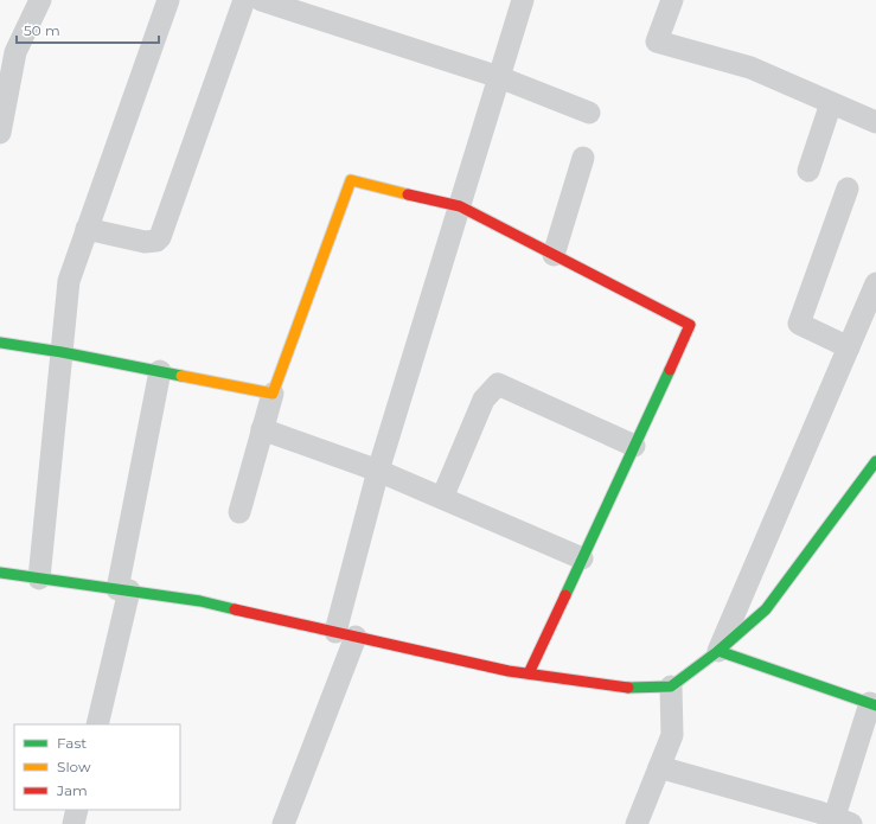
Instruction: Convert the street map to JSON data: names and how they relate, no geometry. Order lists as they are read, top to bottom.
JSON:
{
  "legend": ["Fast", "Slow", "Jam"],
  "scale_bar": "50 m"
}
